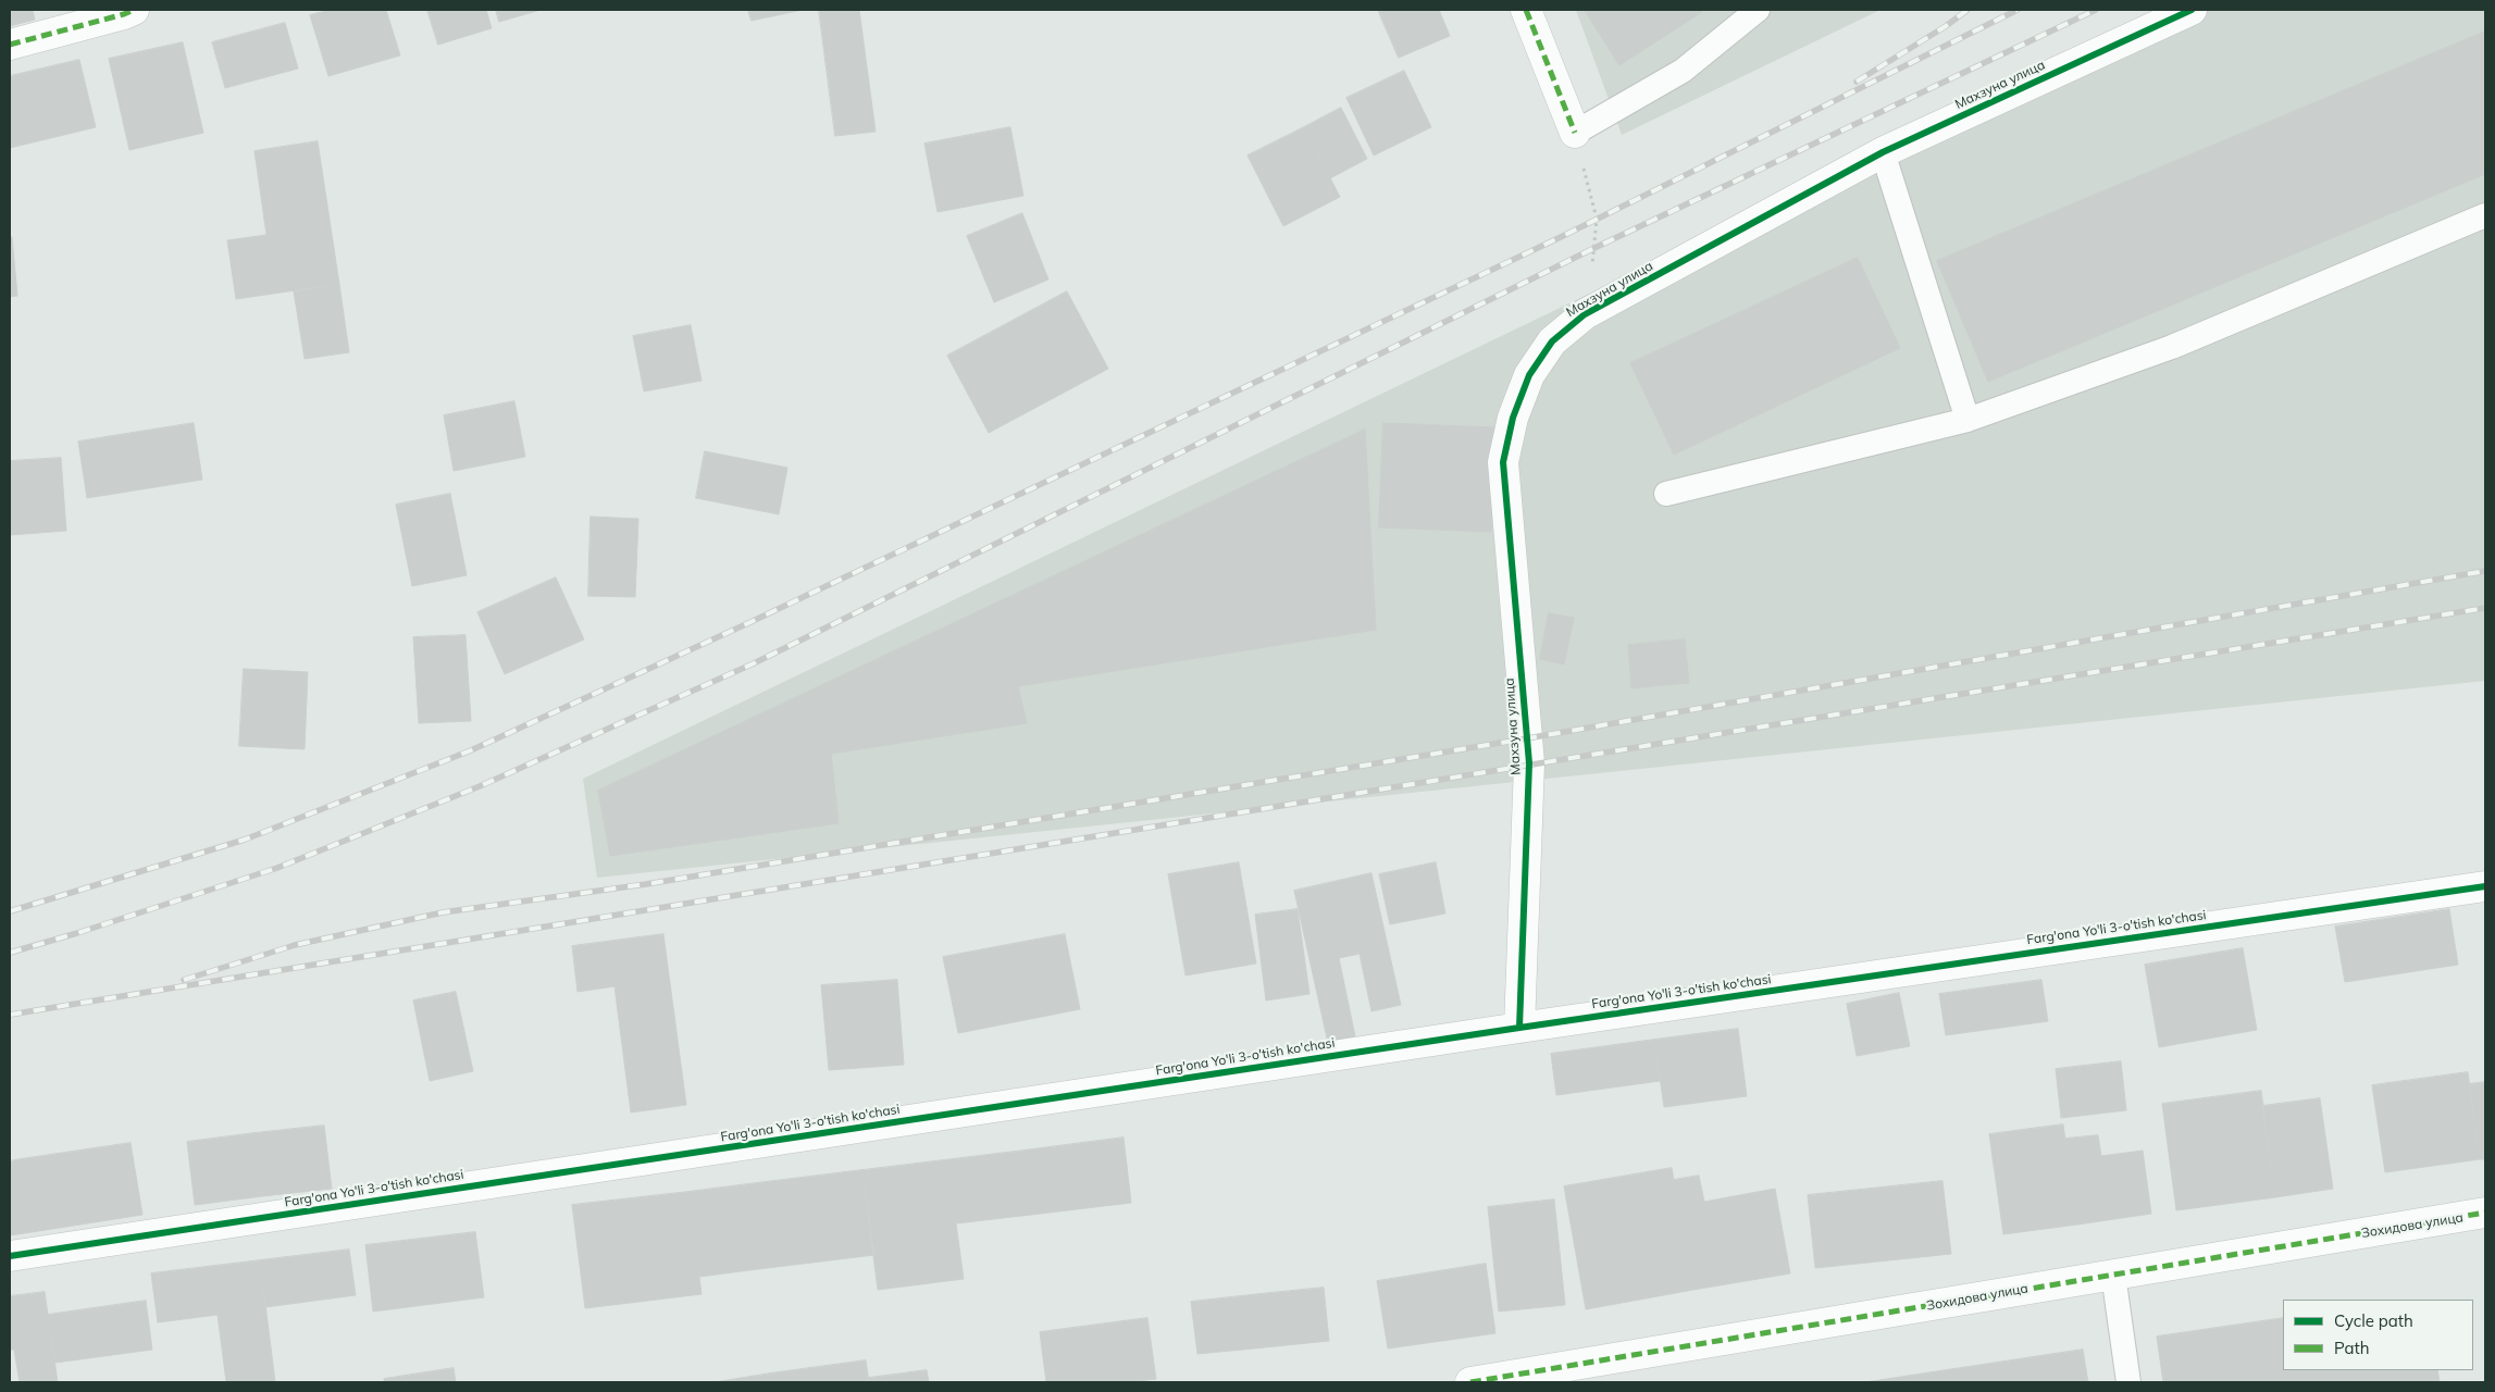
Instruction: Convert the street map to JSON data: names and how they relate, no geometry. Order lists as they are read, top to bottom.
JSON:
{
  "streets": {
    "street": ["Махзуна улица", "Farg'ona Yo'li 3-o'tish ko'chasi", "Зохидова улица"]
  },
  "crossings": [
    ["Махзуна улица", "Farg'ona Yo'li 3-o'tish ko'chasi"]
  ],
  "legend": ["Cycle path", "Path"]
}
